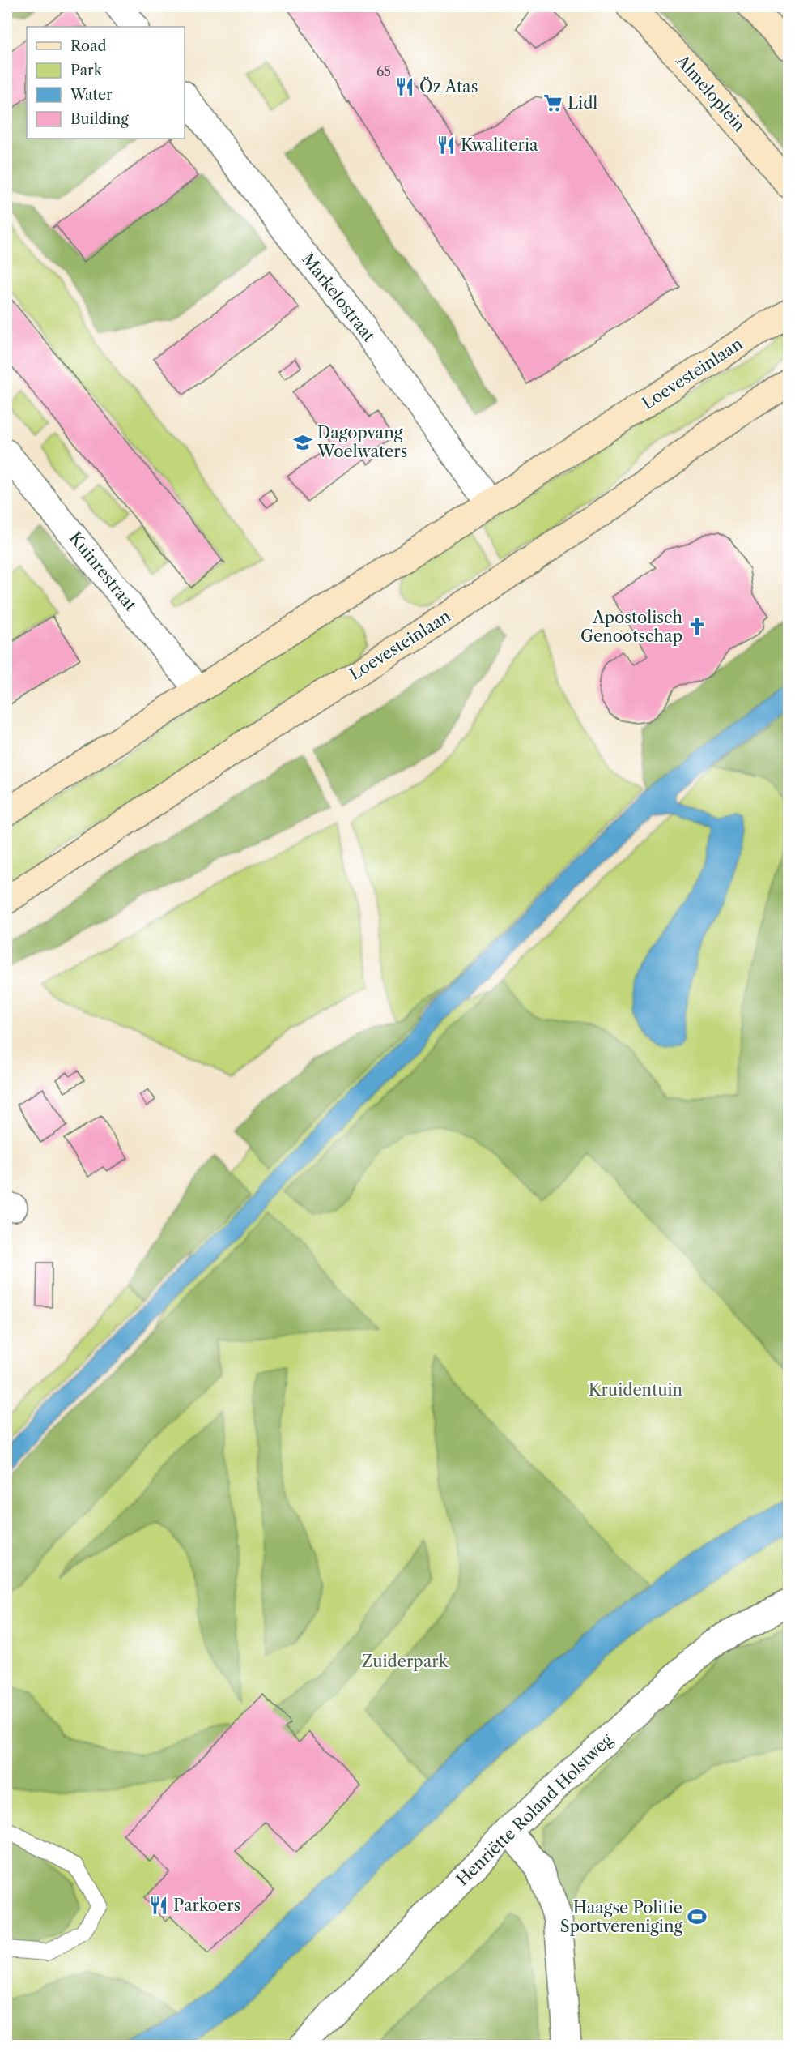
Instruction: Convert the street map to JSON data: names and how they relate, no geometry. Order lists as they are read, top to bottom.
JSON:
{
  "streets": {
    "main road": ["Almeloplein", "Loevesteinlaan"],
    "street": ["Markelostraat", "Kuinrestraat", "Henriëtte Roland Holstweg"]
  },
  "crossings": [
    ["Markelostraat", "Loevesteinlaan"],
    ["Loevesteinlaan", "Kuinrestraat"]
  ],
  "parks": ["Kruidentuin", "Zuiderpark"],
  "places": {
    "restaurant": ["Öz Atas", "Kwaliteria", "Parkoers"],
    "supermarket": ["Lidl"],
    "school or university": ["Dagopvang Woelwaters"],
    "church": ["Apostolisch Genootschap"],
    "sports": ["Haagse Politie Sportvereniging"]
  },
  "house_numbers": ["65"],
  "legend": [
    "Road",
    "Park",
    "Water",
    "Building"
  ]
}
